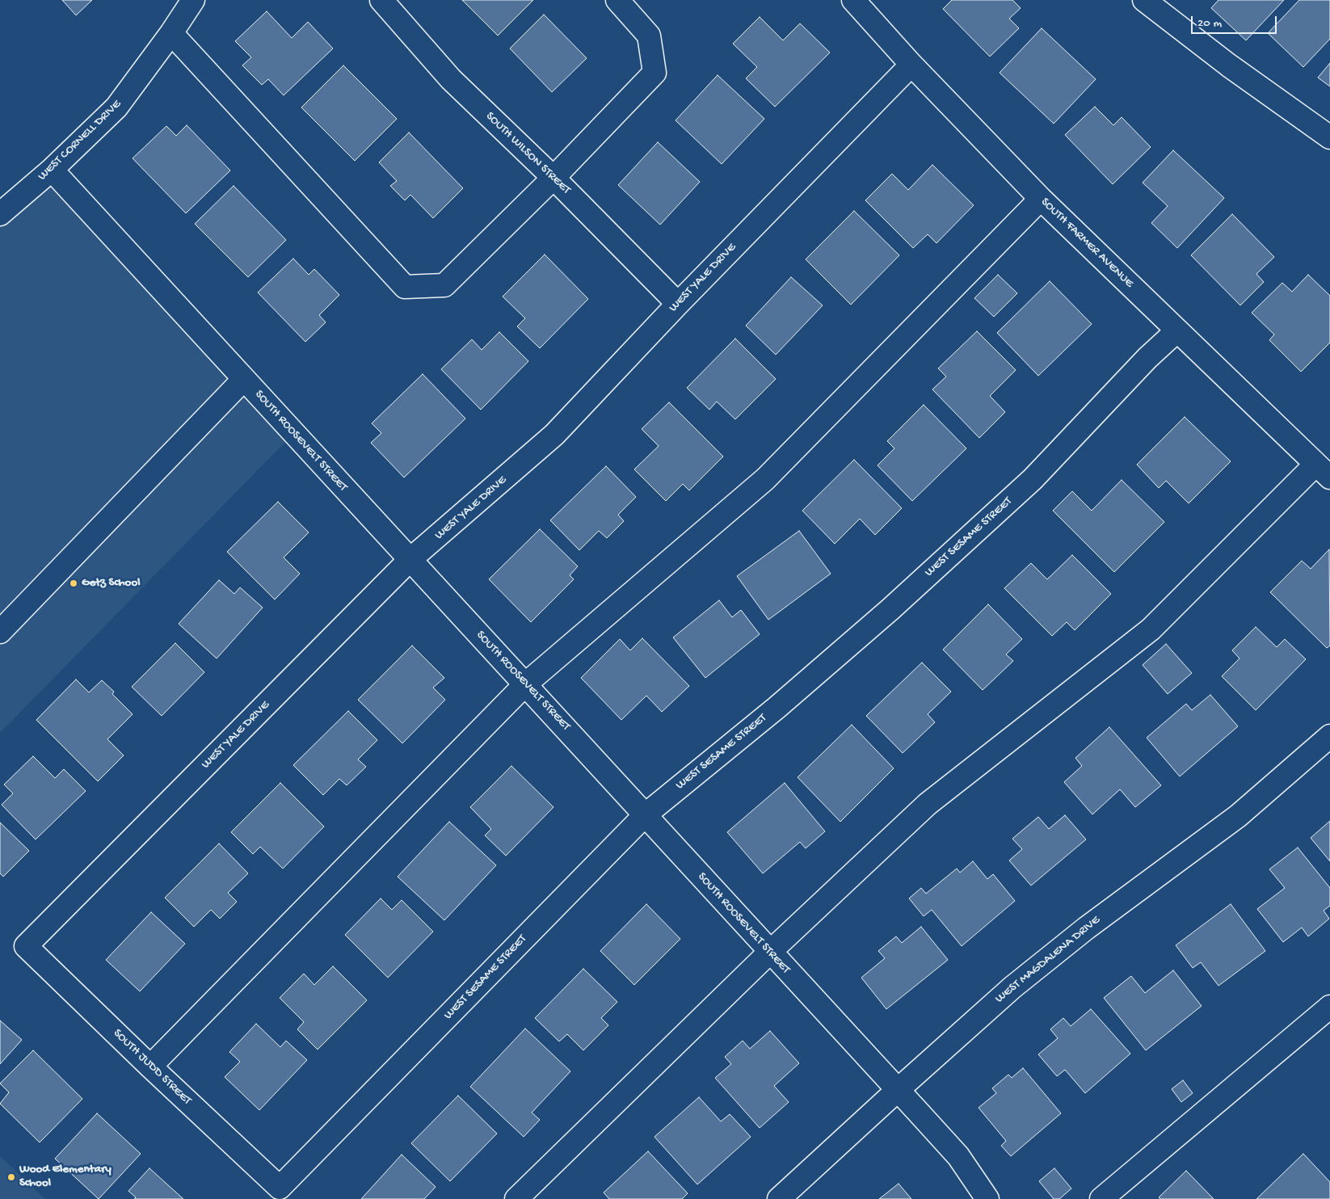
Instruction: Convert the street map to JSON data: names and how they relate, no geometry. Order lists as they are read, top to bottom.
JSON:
{
  "streets": {
    "street": [
      "WEST CORNELL DRIVE",
      "SOUTH WILSON STREET",
      "SOUTH FARMER AVENUE",
      "WEST YALE DRIVE",
      "SOUTH ROOSEVELT STREET",
      "WEST SESAME STREET",
      "WEST MAGDALENA DRIVE",
      "SOUTH JUDD STREET"
    ]
  },
  "crossings": [
    ["WEST CORNELL DRIVE", "SOUTH ROOSEVELT STREET"],
    ["SOUTH WILSON STREET", "WEST YALE DRIVE"],
    ["SOUTH FARMER AVENUE", "WEST YALE DRIVE"],
    ["SOUTH FARMER AVENUE", "WEST SESAME STREET"],
    ["WEST YALE DRIVE", "SOUTH ROOSEVELT STREET"],
    ["WEST YALE DRIVE", "SOUTH JUDD STREET"],
    ["SOUTH ROOSEVELT STREET", "WEST SESAME STREET"],
    ["SOUTH ROOSEVELT STREET", "WEST MAGDALENA DRIVE"],
    ["WEST SESAME STREET", "SOUTH JUDD STREET"]
  ],
  "places": ["Getz School", "Wood Elementary School"],
  "scale_bar": "20 m"
}
